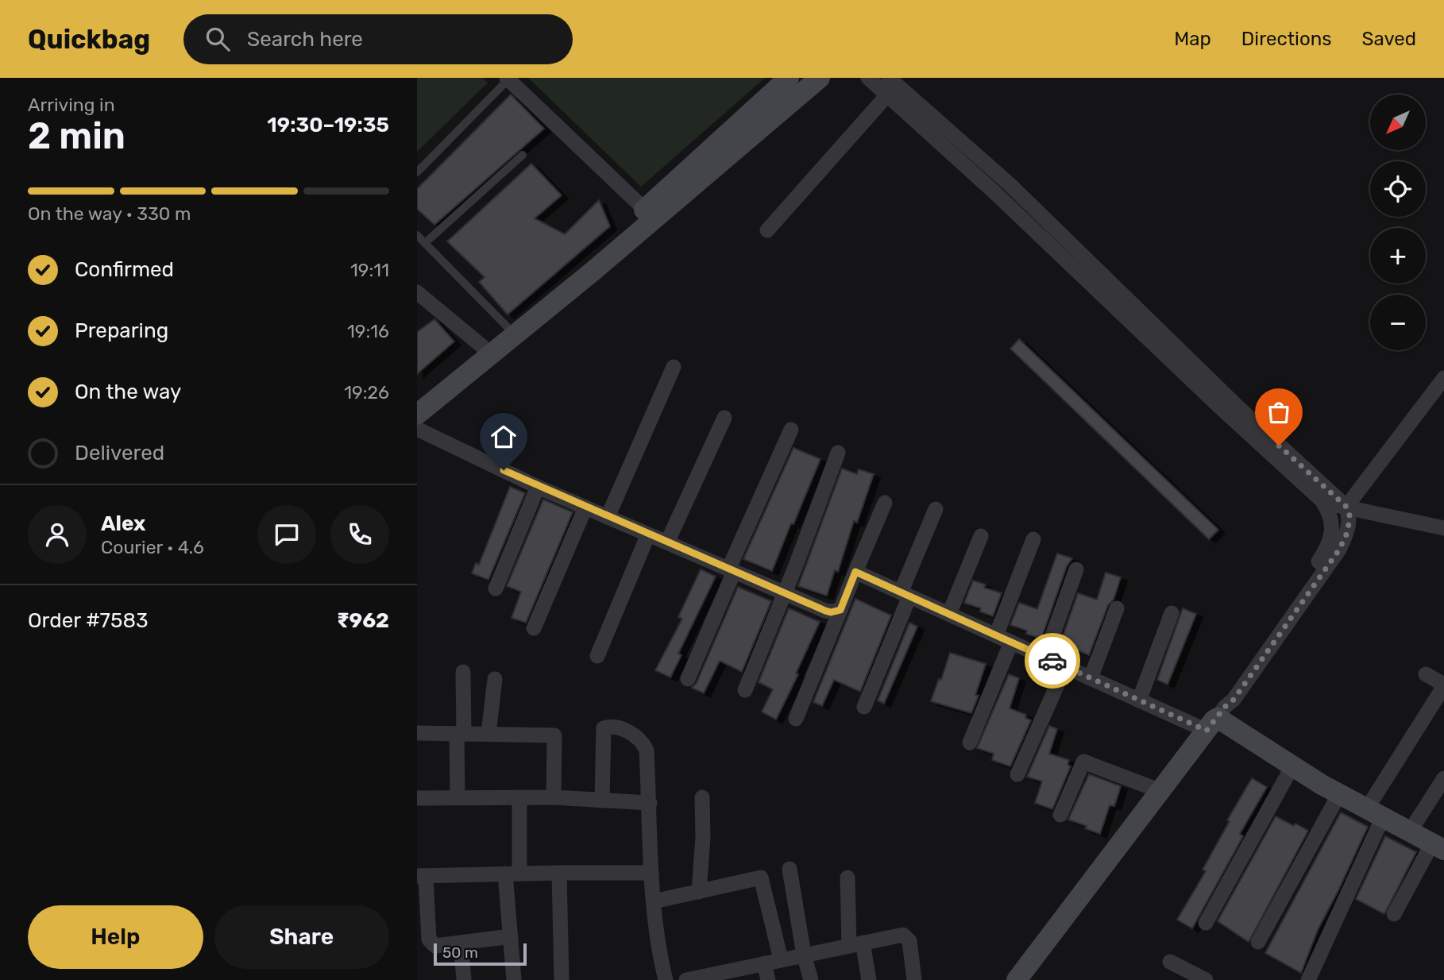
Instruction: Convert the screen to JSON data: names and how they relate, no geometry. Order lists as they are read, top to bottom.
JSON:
{
  "scale_bar": "50 m",
  "north": "bottom left",
  "page": {
    "header": "Quickbag",
    "search": "Search here",
    "nav": ["Map", "Directions", "Saved"],
    "heading": ["2 min", "Arriving in", "19:30–19:35"],
    "panel": [
      "Alex",
      "Courier · 4.6",
      "Order #7583",
      "₹962"
    ],
    "map_buttons": ["+", "−"],
    "bar": "On the way · 330 m",
    "list": [
      ["Confirmed", "19:11"],
      ["Preparing", "19:16"],
      ["On the way", "19:26"],
      "Delivered"
    ],
    "buttons": ["Help", "Share"],
    "scale": "50 m"
  }
}
